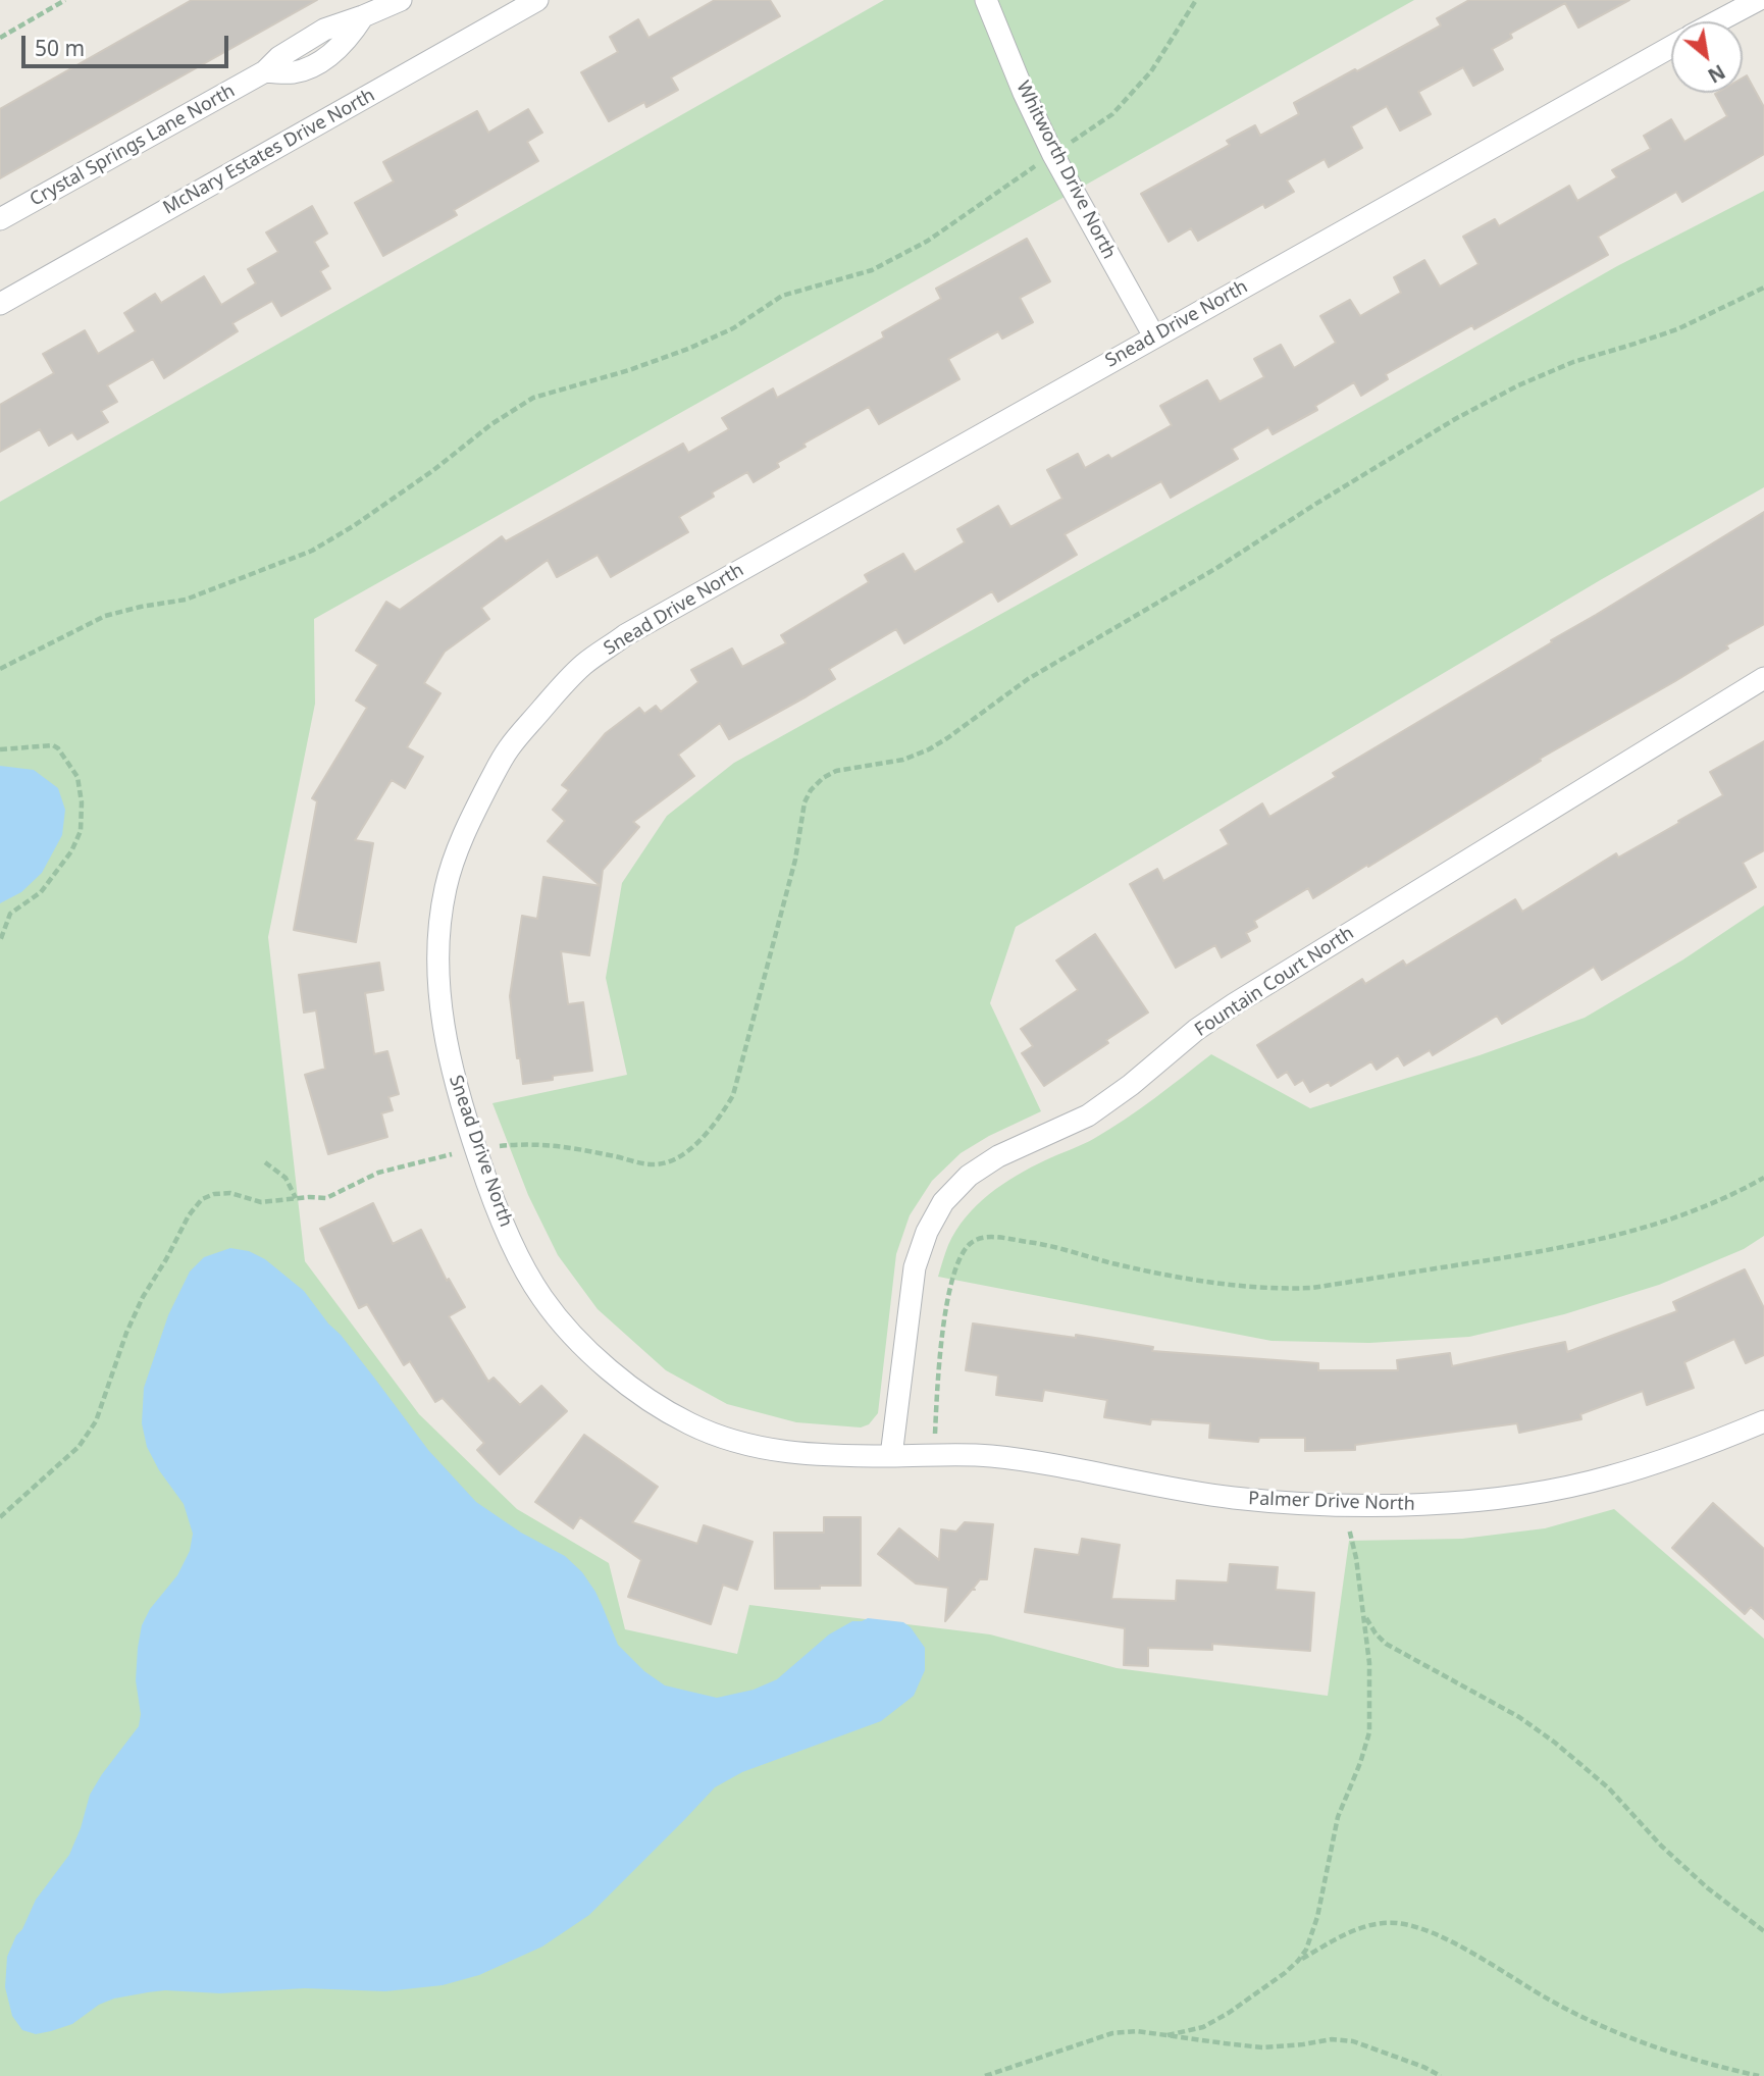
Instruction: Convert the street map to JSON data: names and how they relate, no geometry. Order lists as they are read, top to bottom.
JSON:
{
  "streets": {
    "street": [
      "Crystal Springs Lane North",
      "McNary Estates Drive North",
      "Whitworth Drive North",
      "Snead Drive North",
      "Fountain Court North",
      "Palmer Drive North"
    ]
  },
  "crossings": [
    ["Whitworth Drive North", "Snead Drive North"],
    ["Snead Drive North", "Fountain Court North"],
    ["Snead Drive North", "Palmer Drive North"],
    ["Fountain Court North", "Palmer Drive North"]
  ],
  "scale_bar": "50 m",
  "north": "bottom right"
}
